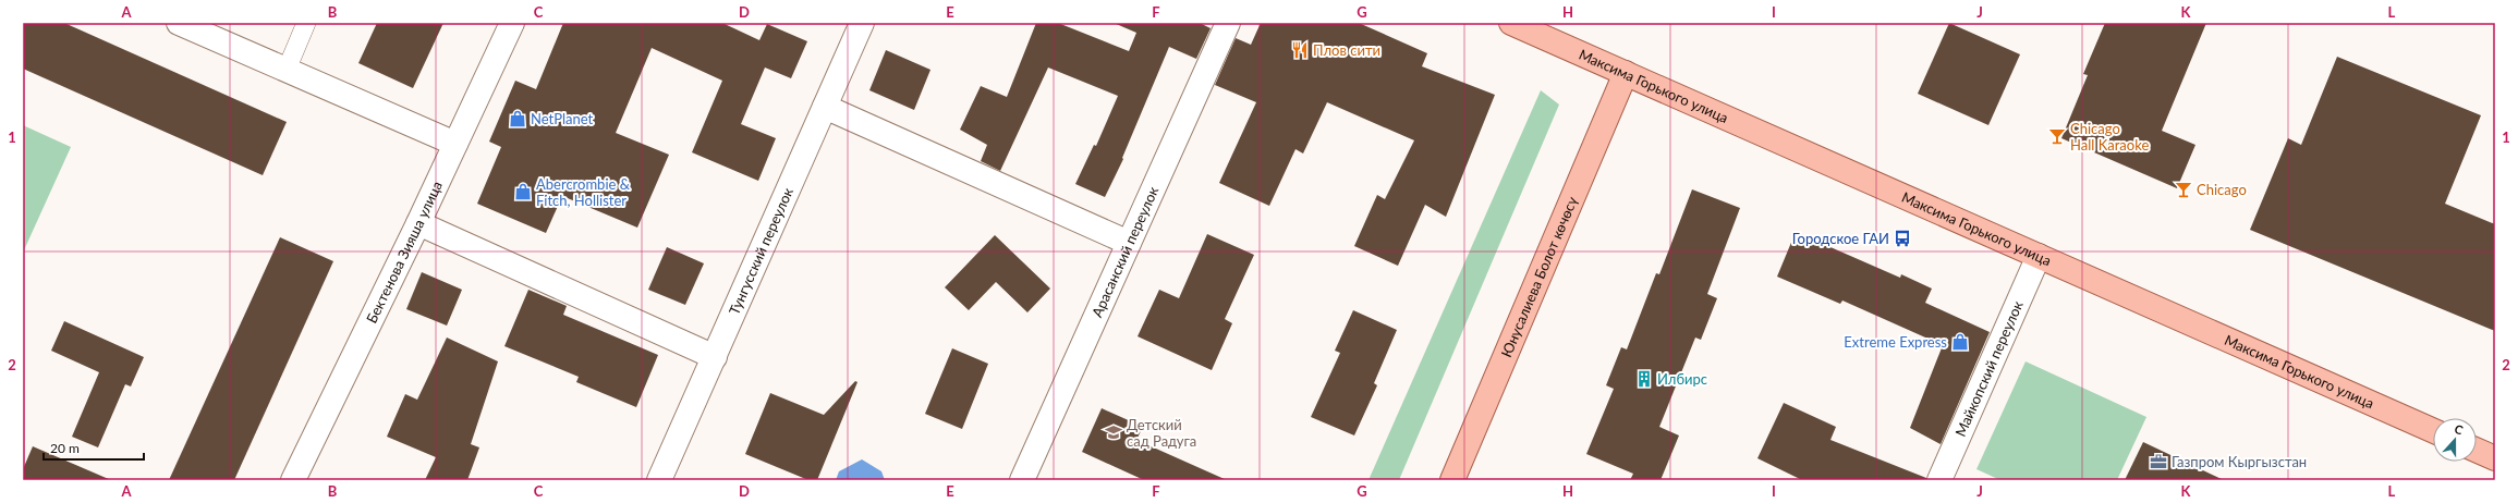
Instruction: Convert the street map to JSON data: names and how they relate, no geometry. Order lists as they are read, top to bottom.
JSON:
{
  "streets": {
    "main road": ["Максима Горького улица", "Юнусалиева Болот көчөсү"],
    "street": [
      "Бектенова Зияша улица",
      "Тунгусский переулок",
      "Арасанский переулок",
      "Майкопский переулок"
    ]
  },
  "crossings": [
    ["Максима Горького улица", "Юнусалиева Болот көчөсү"],
    ["Максима Горького улица", "Майкопский переулок"]
  ],
  "places": {
    "restaurant": ["Плов сити"],
    "shop": ["NetPlanet", "Abercrombie & Fitch, Hollister", "Extreme Express"],
    "bar": ["Chicago Hall Karaoke", "Chicago"],
    "bus stop": ["Городское ГАИ"],
    "building": ["Илбирс"],
    "school or university": ["Детский сад Радуга"],
    "office": ["Газпром Кыргызстан"]
  },
  "scale_bar": "20 m",
  "north": "top",
  "grid": {
    "columns": [
      "A",
      "B",
      "C",
      "D",
      "E",
      "F",
      "G",
      "H",
      "I",
      "J",
      "K",
      "L"
    ],
    "rows": ["1", "2"]
  }
}
